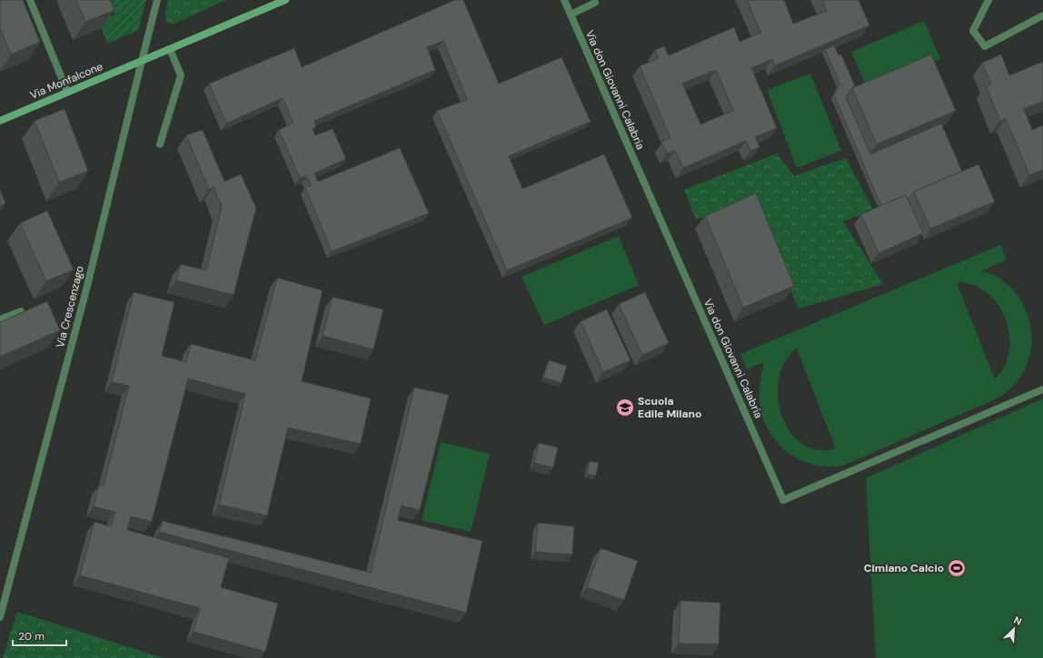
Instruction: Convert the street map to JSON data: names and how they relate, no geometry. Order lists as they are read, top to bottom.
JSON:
{
  "streets": {
    "street": ["Via Monfalcone", "Via don Giovanni Calabria", "Via Crescenzago"]
  },
  "crossings": [
    ["Via Monfalcone", "Via Crescenzago"]
  ],
  "places": {
    "school or university": ["Scuola Edile Milano"],
    "sports": ["Cimiano Calcio"]
  },
  "scale_bar": "20 m",
  "north": "top right"
}
